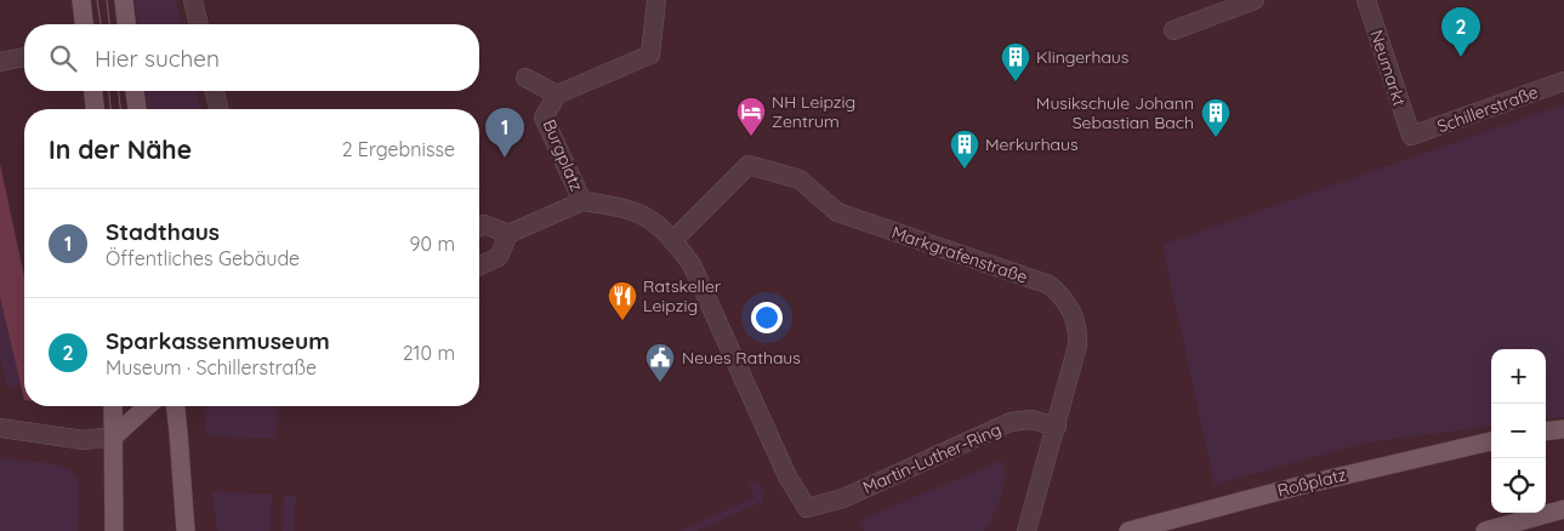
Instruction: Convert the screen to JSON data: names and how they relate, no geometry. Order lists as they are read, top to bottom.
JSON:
{
  "streets": {
    "main road": ["Roßplatz"],
    "street": [
      "Neumarkt",
      "Schillerstraße",
      "Burgplatz",
      "Markgrafenstraße",
      "Martin-Luther-Ring"
    ]
  },
  "crossings": [
    ["Neumarkt", "Schillerstraße"],
    ["Burgplatz", "Markgrafenstraße"],
    ["Burgplatz", "Martin-Luther-Ring"],
    ["Markgrafenstraße", "Martin-Luther-Ring"]
  ],
  "places": {
    "building": ["Klingerhaus", "Musikschule Johann Sebastian Bach", "Merkurhaus"],
    "hotel": ["NH Leipzig Zentrum"],
    "restaurant": ["Ratskeller Leipzig"],
    "public building": ["Neues Rathaus"]
  },
  "page": {
    "pins": ["2", "1"],
    "search": "Hier suchen",
    "heading": ["In der Nähe", "2 Ergebnisse"],
    "list": [
      {
        "mark": "1",
        "name": "Stadthaus",
        "note": "Öffentliches Gebäude",
        "value": "90 m"
      },
      {
        "mark": "2",
        "name": "Sparkassenmuseum",
        "note": "Museum · Schillerstraße",
        "value": "210 m"
      }
    ],
    "map_buttons": ["+", "−"]
  }
}
